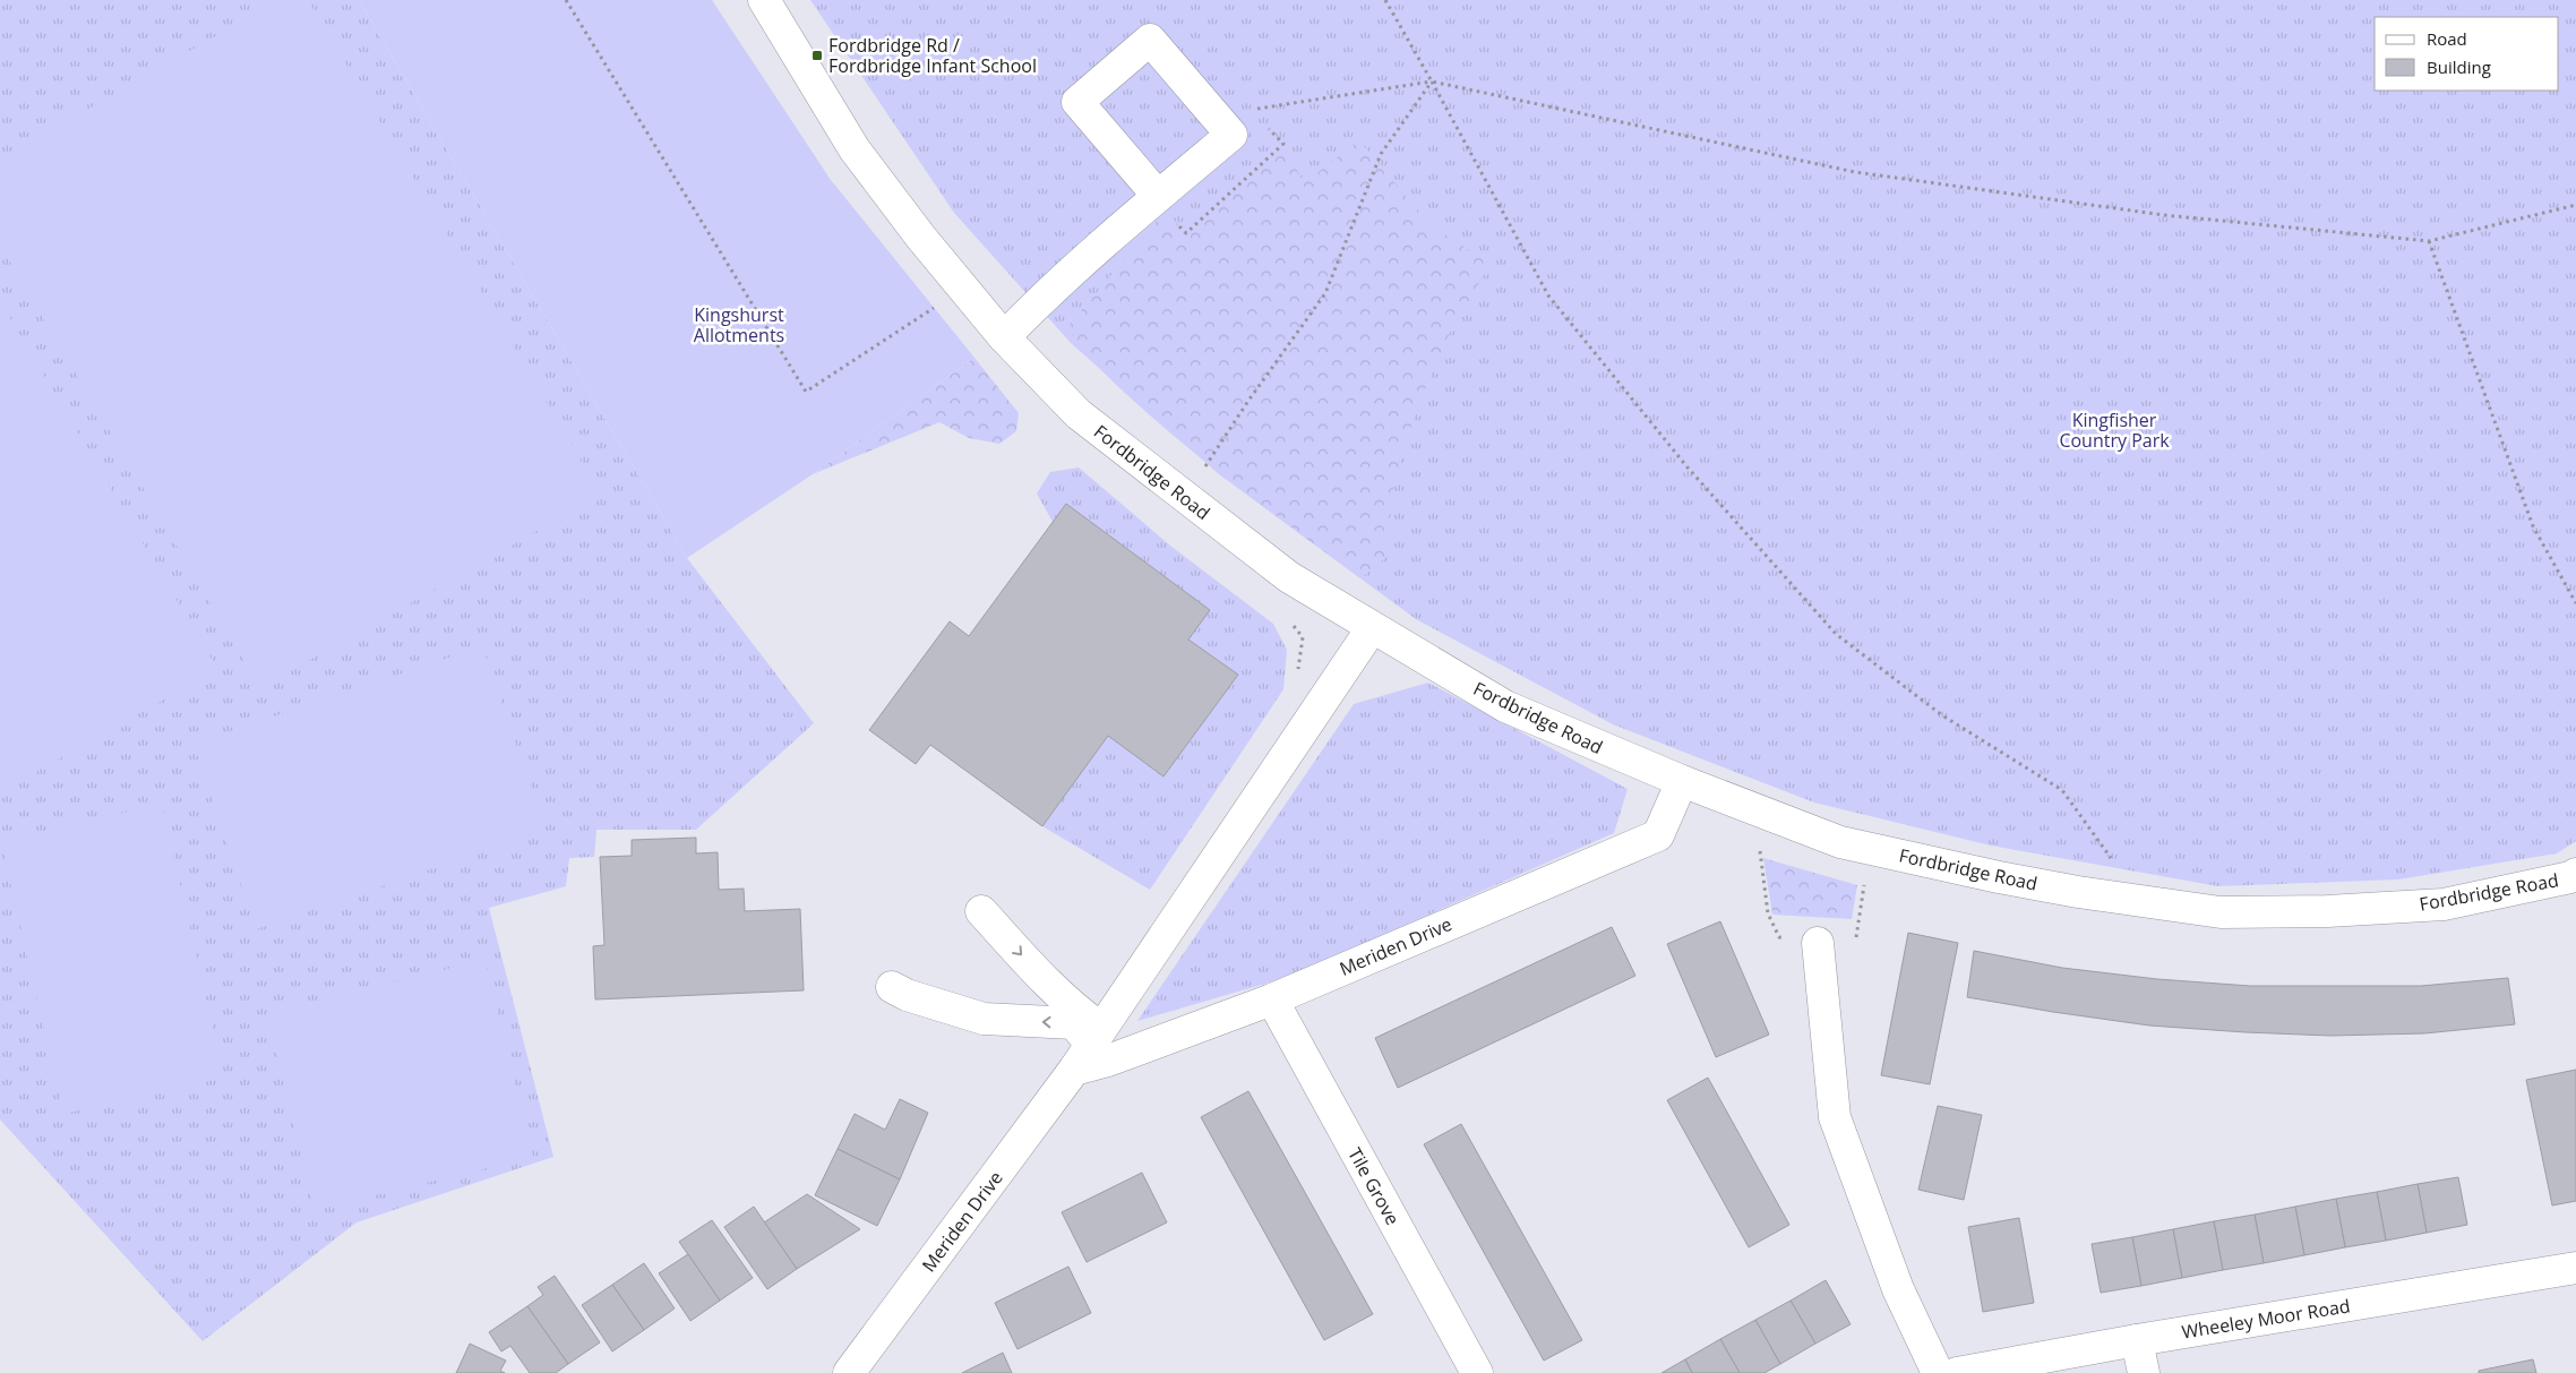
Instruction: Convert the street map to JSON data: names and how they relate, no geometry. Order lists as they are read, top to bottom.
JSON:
{
  "streets": {
    "street": [
      "Fordbridge Road",
      "Meriden Drive",
      "Tile Grove",
      "Wheeley Moor Road"
    ]
  },
  "crossings": [
    ["Fordbridge Road", "Meriden Drive"],
    ["Meriden Drive", "Tile Grove"]
  ],
  "parks": ["Kingshurst Allotments", "Kingfisher Country Park"],
  "places": {
    "transit": ["Fordbridge Rd / Fordbridge Infant School"]
  },
  "legend": ["Road", "Building"]
}
